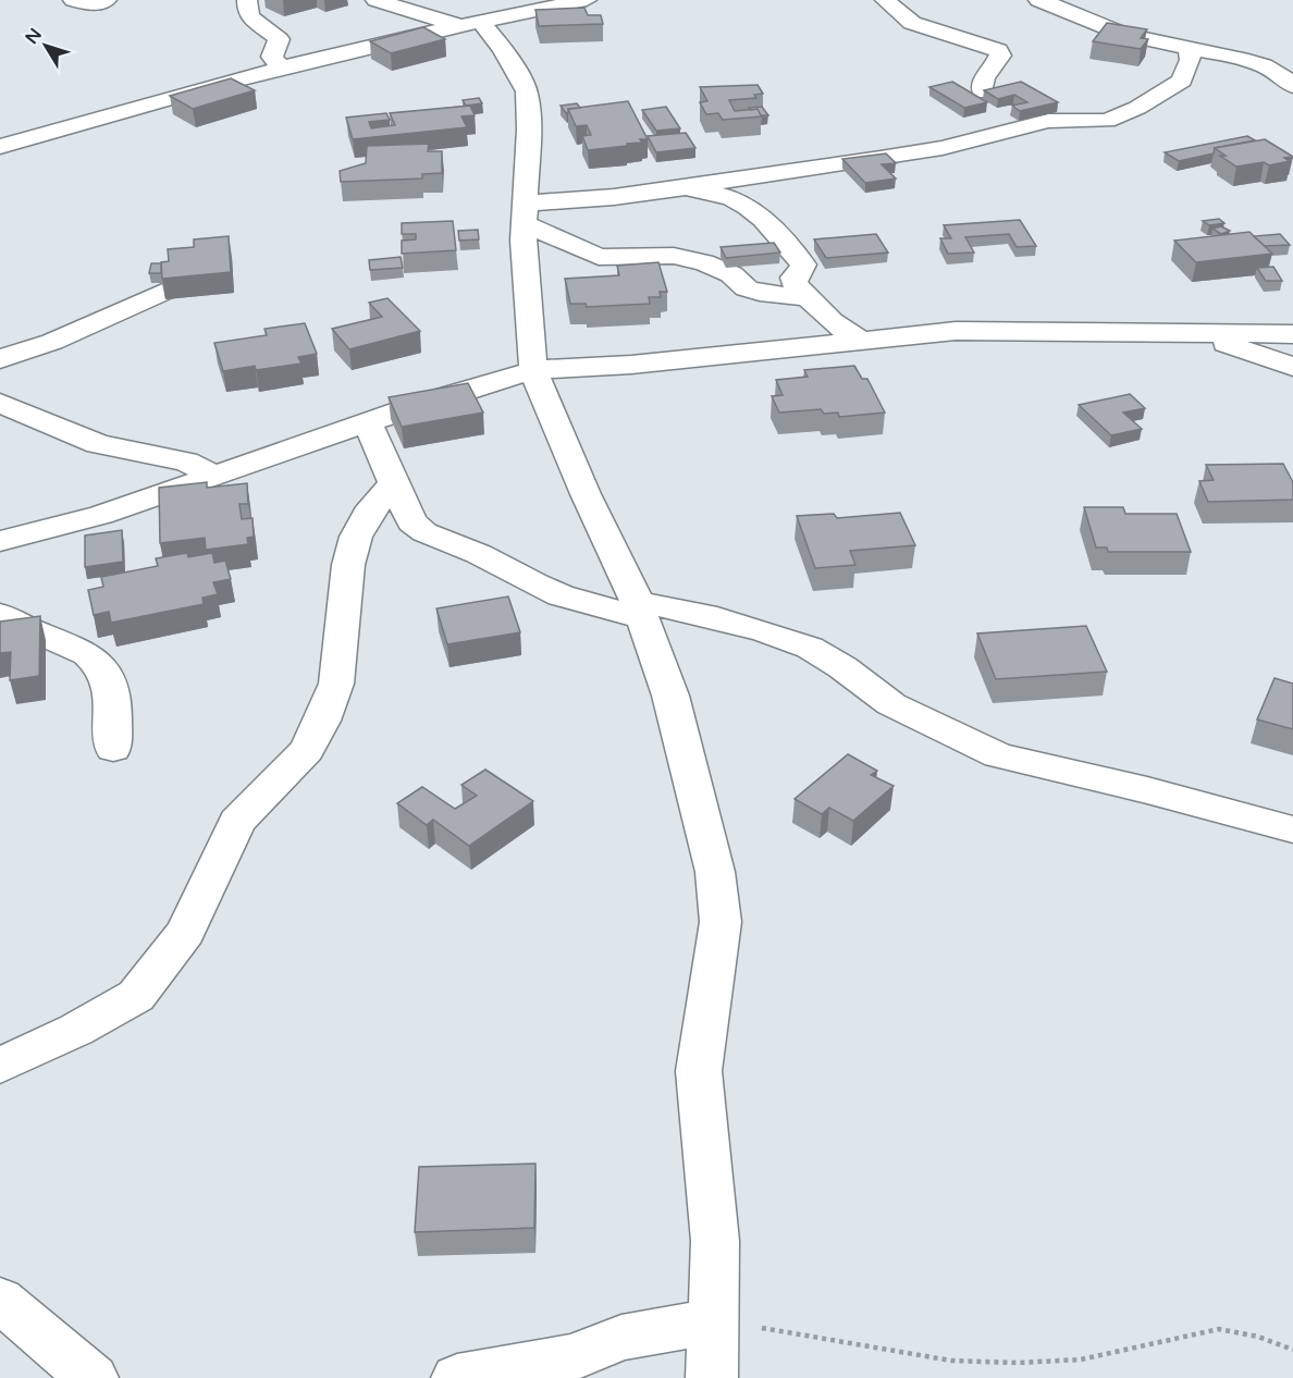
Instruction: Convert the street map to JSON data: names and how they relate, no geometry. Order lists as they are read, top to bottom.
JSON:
{
  "north": "top left"
}
